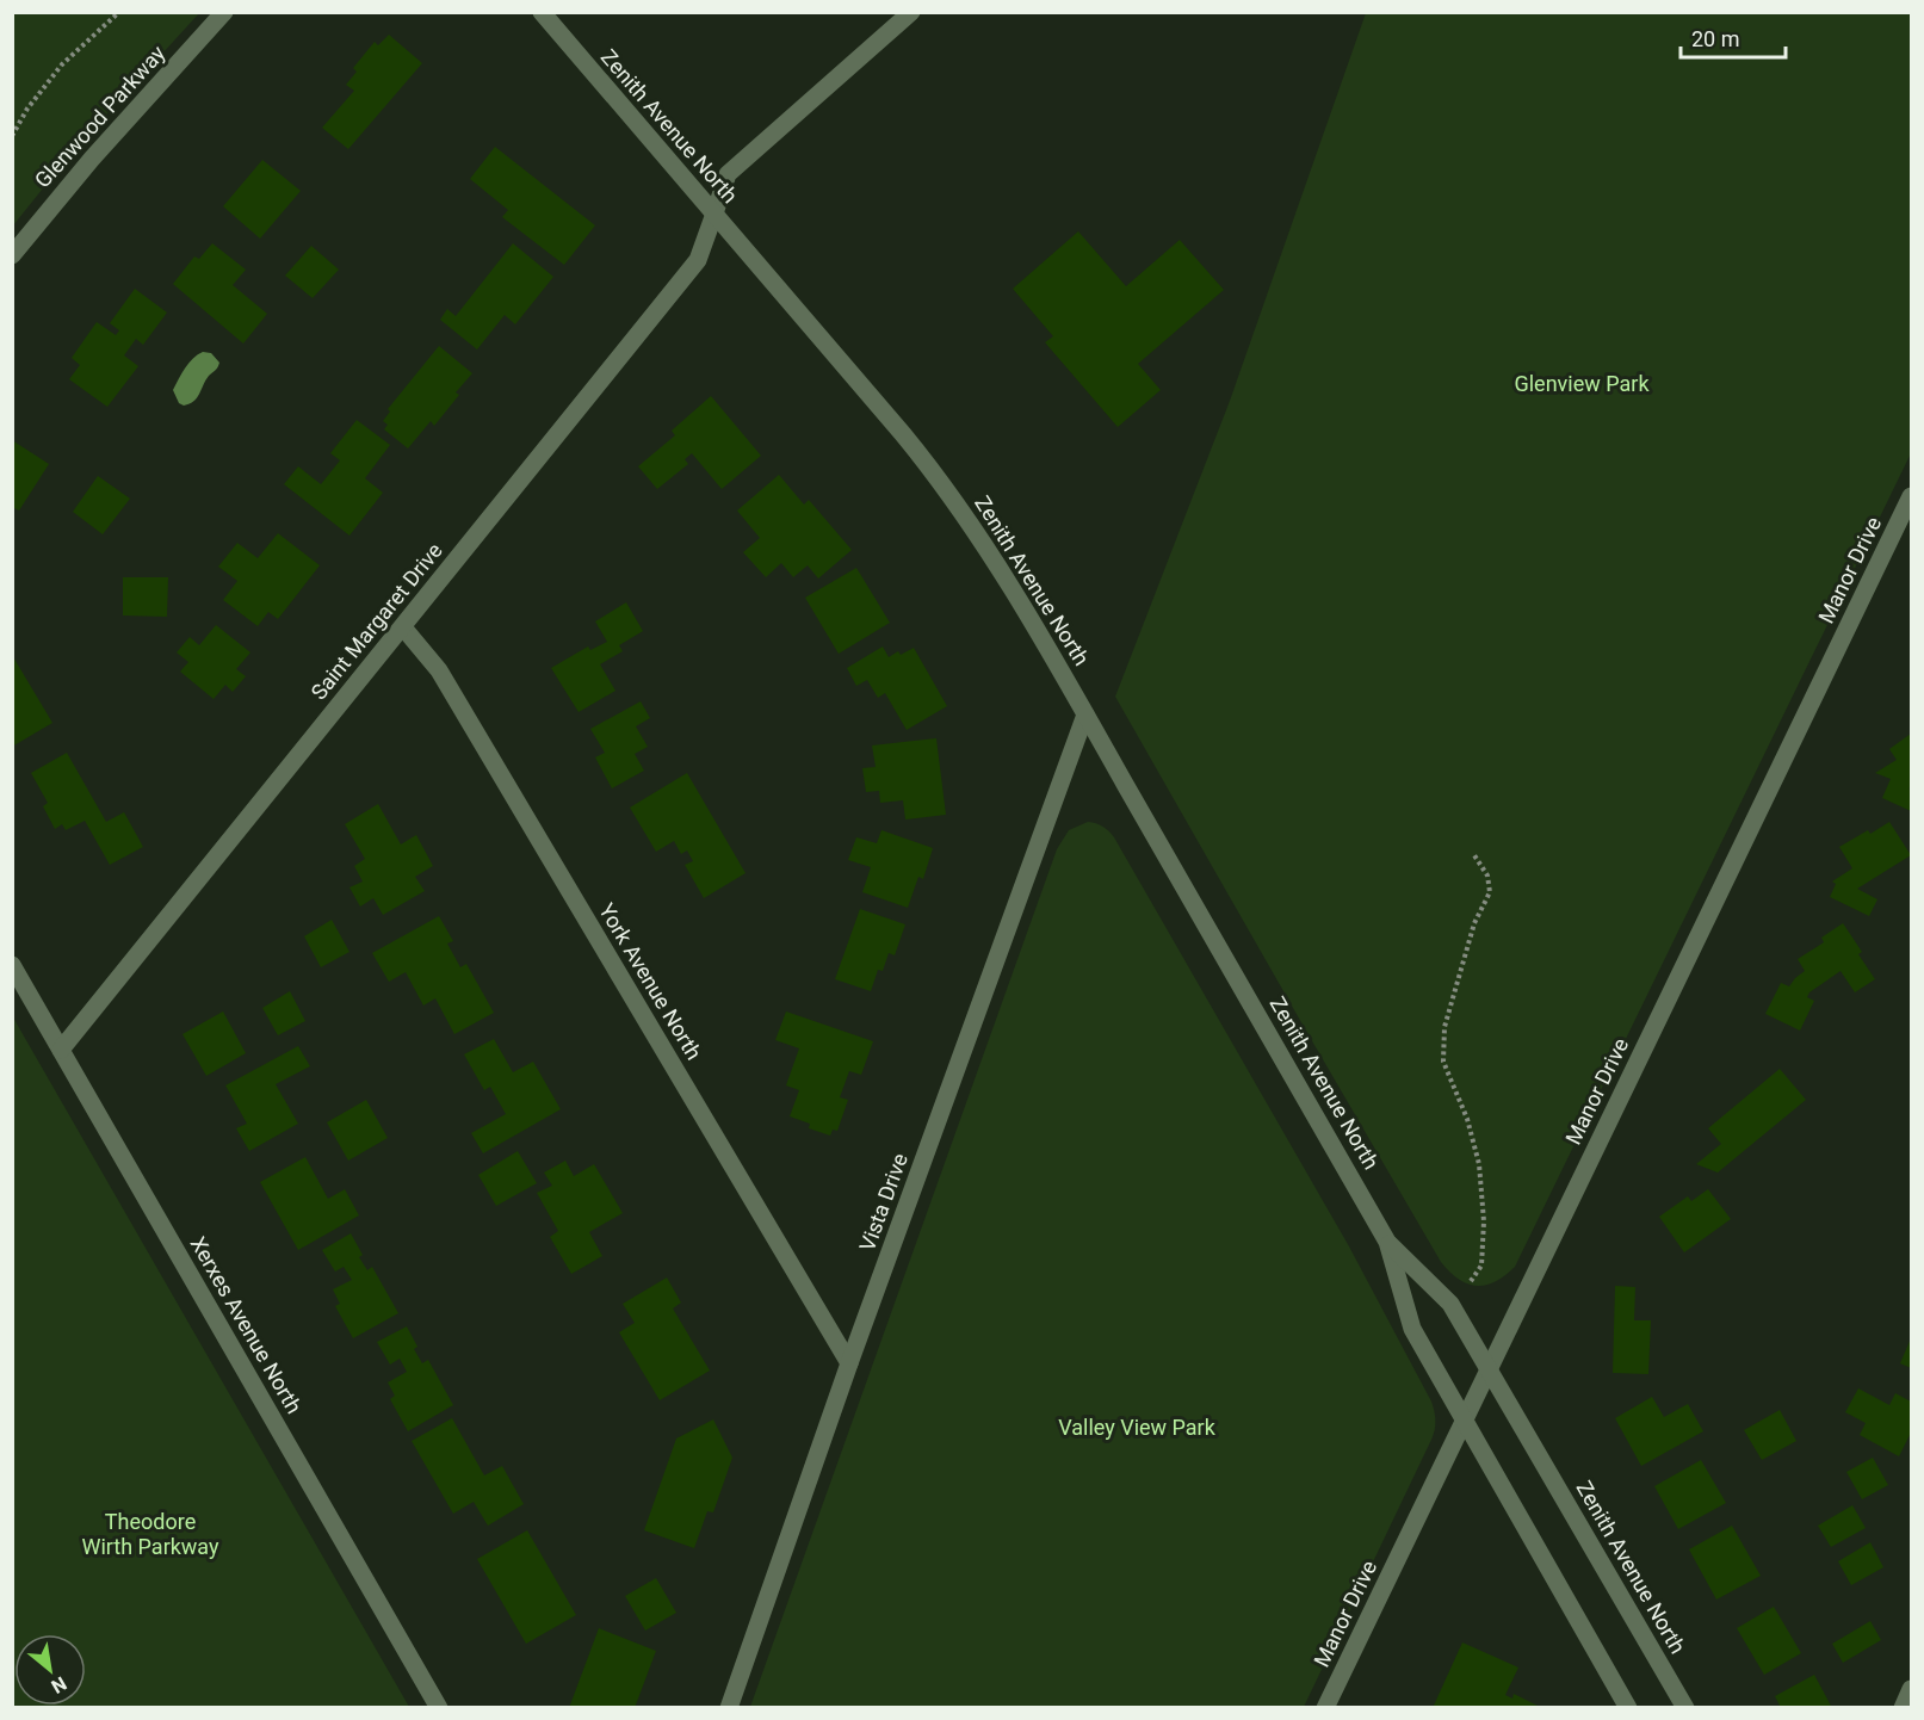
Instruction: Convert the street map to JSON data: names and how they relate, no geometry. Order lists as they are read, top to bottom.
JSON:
{
  "streets": {
    "street": [
      "Glenwood Parkway",
      "Zenith Avenue North",
      "Manor Drive",
      "Saint Margaret Drive",
      "York Avenue North",
      "Vista Drive",
      "Xerxes Avenue North"
    ]
  },
  "crossings": [
    ["Zenith Avenue North", "Manor Drive"],
    ["Zenith Avenue North", "Saint Margaret Drive"],
    ["Zenith Avenue North", "Vista Drive"],
    ["Saint Margaret Drive", "York Avenue North"],
    ["Saint Margaret Drive", "Xerxes Avenue North"],
    ["York Avenue North", "Vista Drive"]
  ],
  "parks": ["Glenview Park", "Valley View Park", "Theodore Wirth Parkway"],
  "scale_bar": "20 m",
  "north": "bottom right"
}
